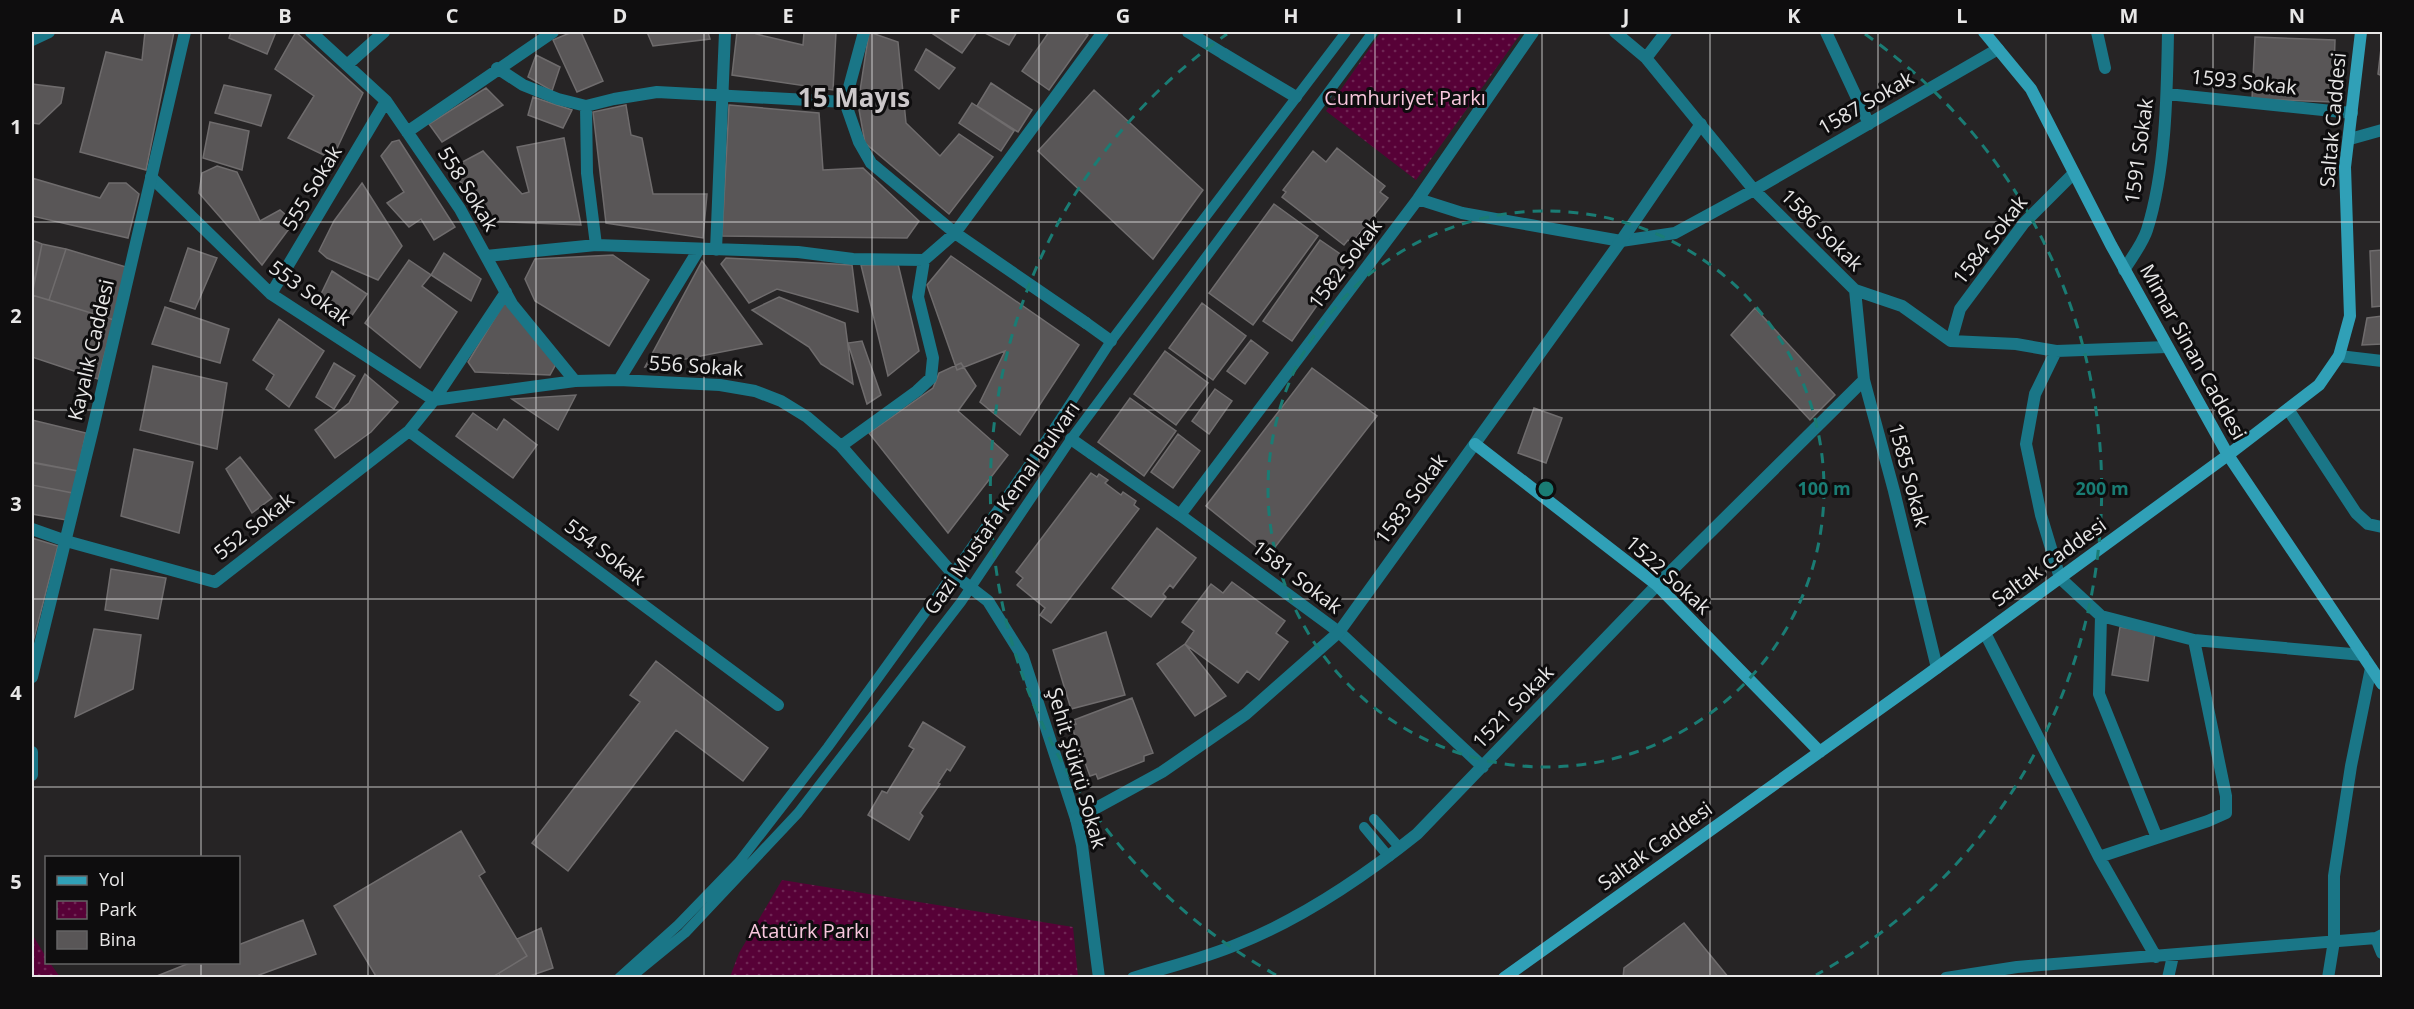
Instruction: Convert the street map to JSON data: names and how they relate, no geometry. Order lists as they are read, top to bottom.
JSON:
{
  "streets": {
    "main road": ["Saltak Caddesi", "Mimar Sinan Caddesi", "1522 Sokak"],
    "street": [
      "1593 Sokak",
      "1587 Sokak",
      "1591 Sokak",
      "555 Sokak",
      "558 Sokak",
      "1586 Sokak",
      "1584 Sokak",
      "1582 Sokak",
      "553 Sokak",
      "Kayalık Caddesi",
      "556 Sokak",
      "1585 Sokak",
      "1583 Sokak",
      "552 Sokak",
      "554 Sokak",
      "1581 Sokak",
      "1521 Sokak",
      "Şehit Şükrü Sokak"
    ],
    "lane": ["Gazi Mustafa Kemal Bulvarı"]
  },
  "crossings": [
    ["1593 Sokak", "Saltak Caddesi"],
    ["1593 Sokak", "1591 Sokak"],
    ["1587 Sokak", "1586 Sokak"],
    ["1587 Sokak", "Mimar Sinan Caddesi"],
    ["Saltak Caddesi", "Mimar Sinan Caddesi"],
    ["Saltak Caddesi", "1585 Sokak"],
    ["Saltak Caddesi", "1522 Sokak"],
    ["1591 Sokak", "Mimar Sinan Caddesi"],
    ["555 Sokak", "558 Sokak"],
    ["555 Sokak", "553 Sokak"],
    ["558 Sokak", "556 Sokak"],
    ["558 Sokak", "552 Sokak"],
    ["1586 Sokak", "1584 Sokak"],
    ["1586 Sokak", "1582 Sokak"],
    ["1586 Sokak", "1585 Sokak"],
    ["1586 Sokak", "1583 Sokak"],
    ["1584 Sokak", "Mimar Sinan Caddesi"],
    ["1582 Sokak", "1581 Sokak"],
    ["553 Sokak", "Kayalık Caddesi"],
    ["553 Sokak", "556 Sokak"],
    ["553 Sokak", "552 Sokak"],
    ["Kayalık Caddesi", "552 Sokak"],
    ["556 Sokak", "Gazi Mustafa Kemal Bulvarı"],
    ["556 Sokak", "552 Sokak"],
    ["556 Sokak", "Şehit Şükrü Sokak"],
    ["1585 Sokak", "1521 Sokak"],
    ["1583 Sokak", "1522 Sokak"],
    ["1583 Sokak", "1581 Sokak"],
    ["1583 Sokak", "Şehit Şükrü Sokak"],
    ["Gazi Mustafa Kemal Bulvarı", "1581 Sokak"],
    ["Gazi Mustafa Kemal Bulvarı", "Şehit Şükrü Sokak"],
    ["552 Sokak", "554 Sokak"],
    ["1522 Sokak", "1521 Sokak"],
    ["1581 Sokak", "1521 Sokak"]
  ],
  "districts": ["15 Mayıs"],
  "parks": ["Cumhuriyet Parkı", "Atatürk Parkı"],
  "legend": ["Yol", "Park", "Bina"],
  "grid": {
    "columns": [
      "A",
      "B",
      "C",
      "D",
      "E",
      "F",
      "G",
      "H",
      "I",
      "J",
      "K",
      "L",
      "M",
      "N"
    ],
    "rows": [
      "1",
      "2",
      "3",
      "4",
      "5"
    ]
  },
  "rings": ["100 m", "200 m"]
}
